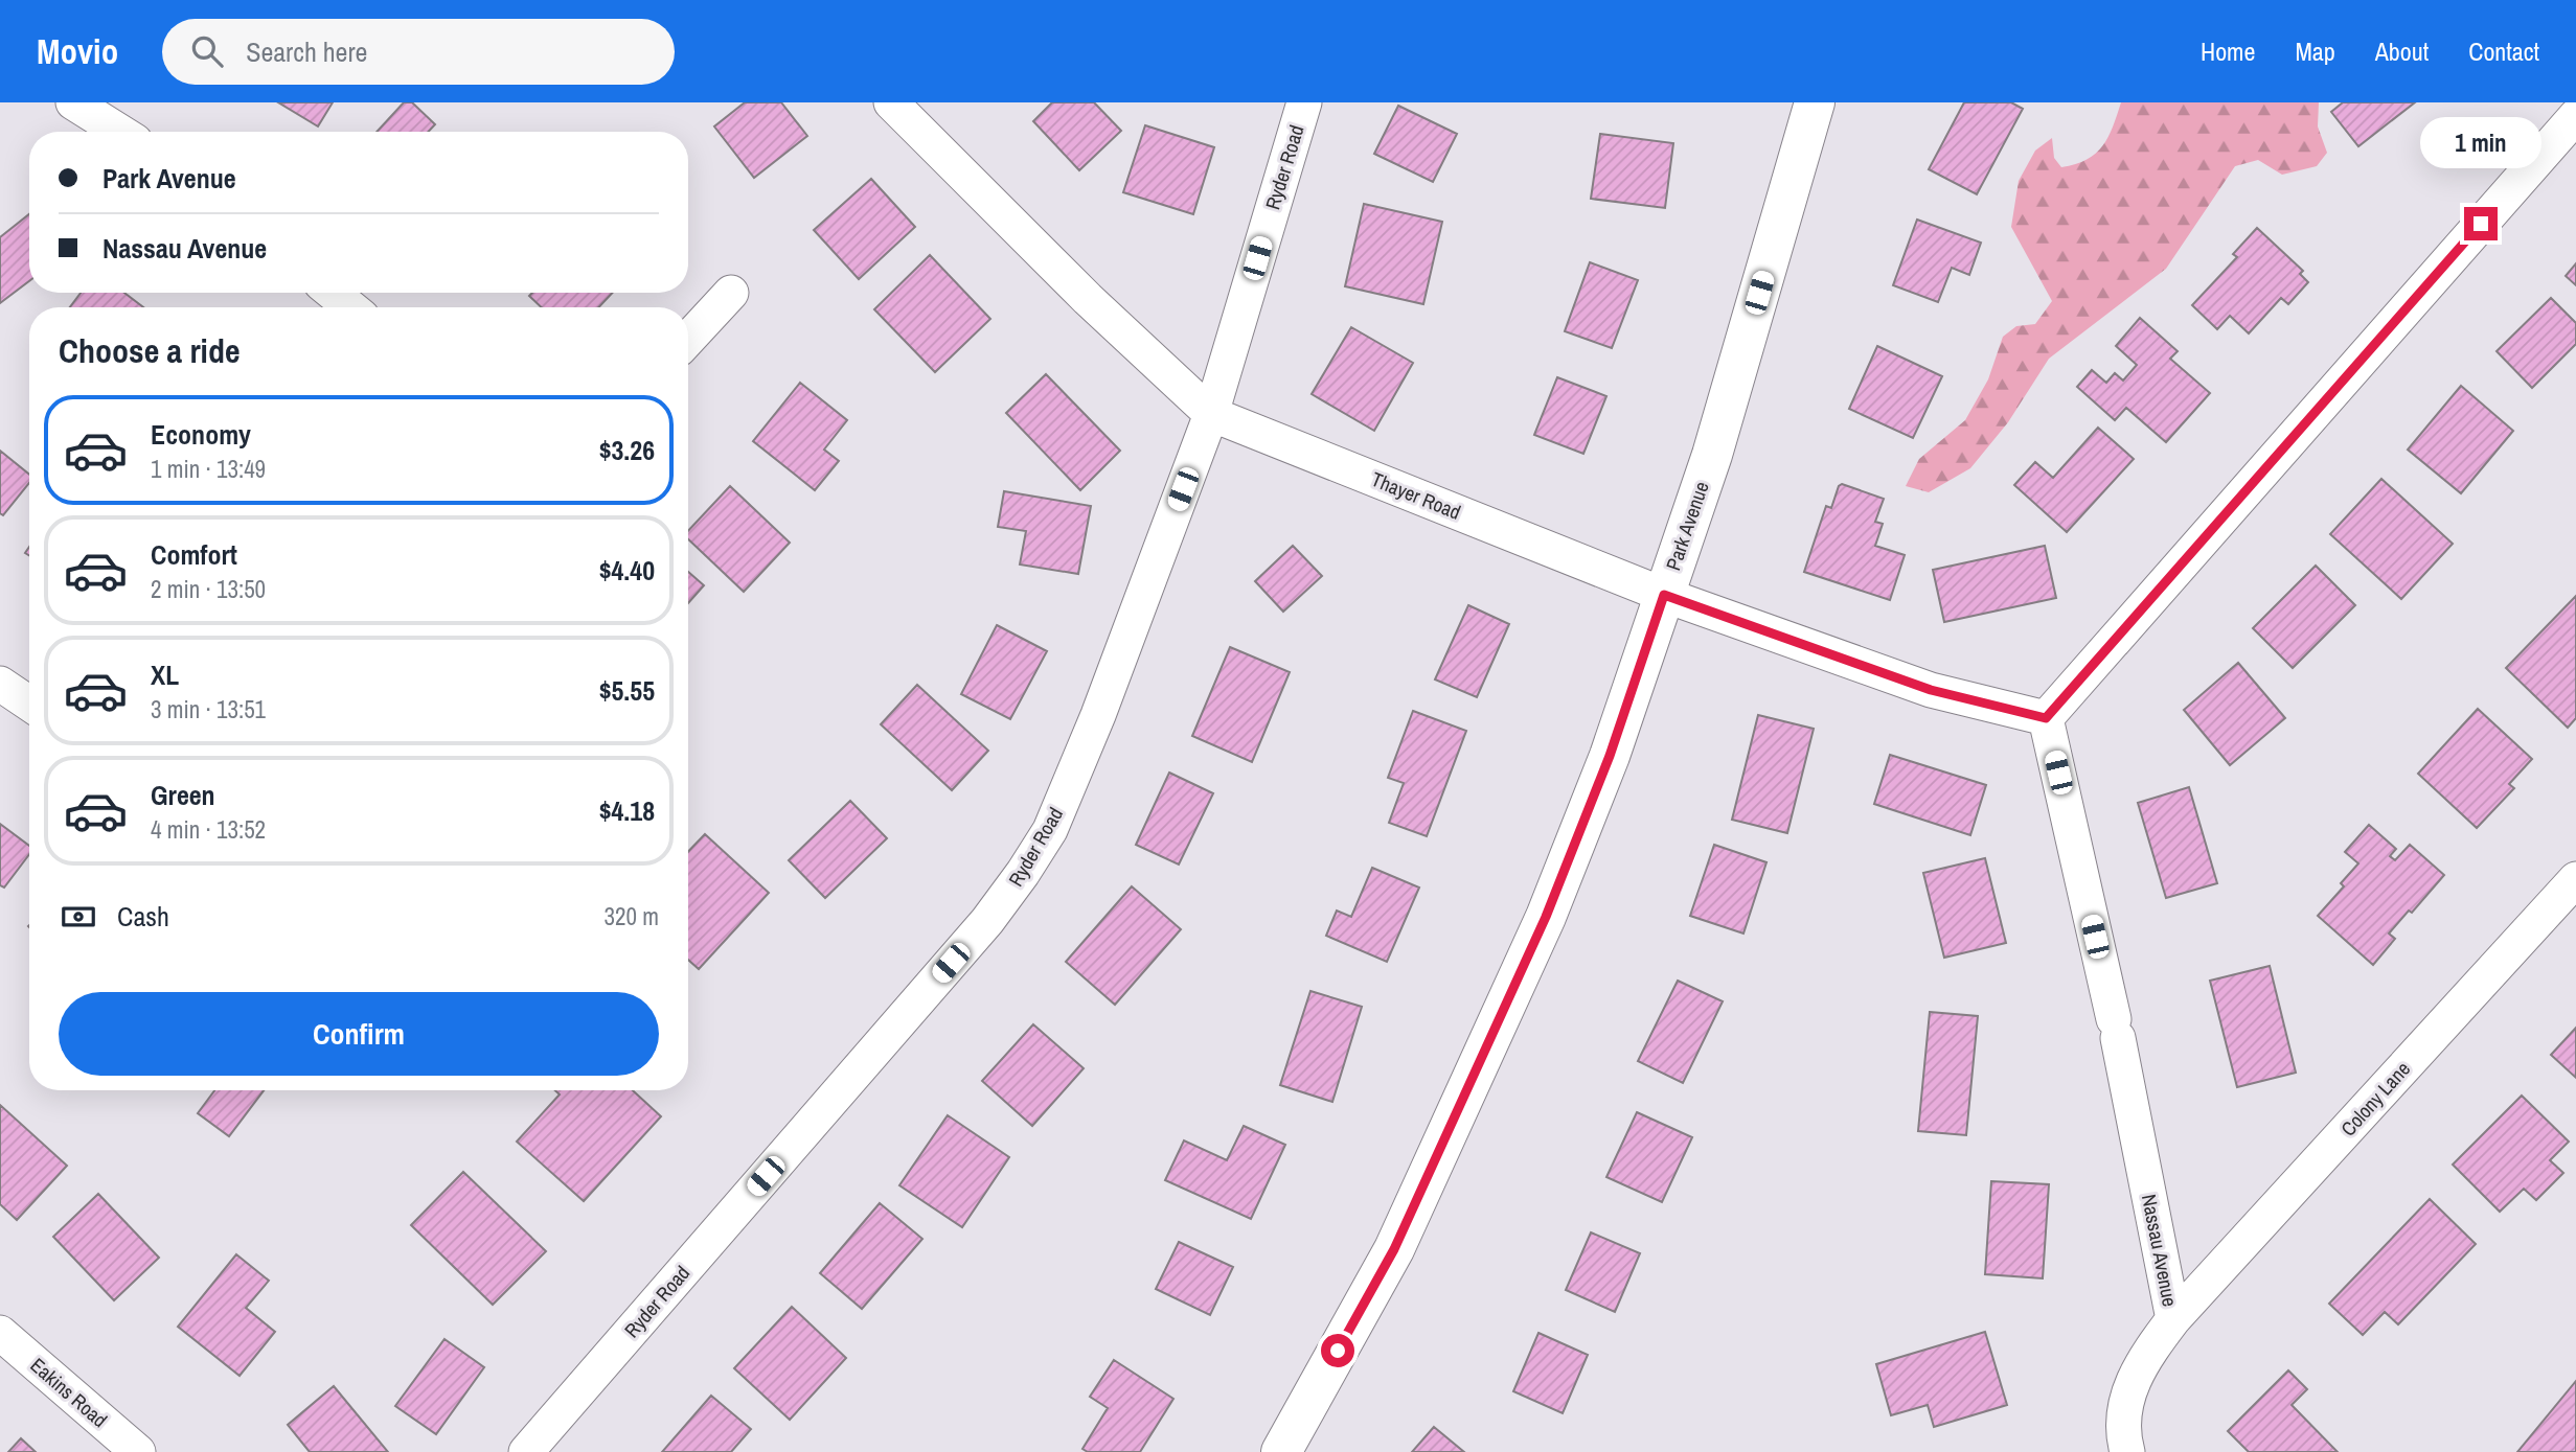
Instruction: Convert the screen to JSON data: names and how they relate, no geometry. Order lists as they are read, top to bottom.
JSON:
{
  "streets": {
    "street": [
      "Ryder Road",
      "Thayer Road",
      "Park Avenue",
      "Colony Lane",
      "Nassau Avenue",
      "Eakins Road"
    ]
  },
  "crossings": [
    ["Ryder Road", "Thayer Road"],
    ["Thayer Road", "Park Avenue"],
    ["Thayer Road", "Nassau Avenue"],
    ["Colony Lane", "Nassau Avenue"]
  ],
  "page": {
    "header": "Movio",
    "search": "Search here",
    "nav": [
      "Home",
      "Map",
      "About",
      "Contact"
    ],
    "bubble": "1 min",
    "banner": ["Park Avenue", "Nassau Avenue"],
    "heading": "Choose a ride",
    "list": [
      {
        "name": "Economy",
        "note": "1 min · 13:49",
        "value": "$3.26"
      },
      {
        "name": "Comfort",
        "note": "2 min · 13:50",
        "value": "$4.40"
      },
      {
        "name": "XL",
        "note": "3 min · 13:51",
        "value": "$5.55"
      },
      {
        "name": "Green",
        "note": "4 min · 13:52",
        "value": "$4.18"
      }
    ],
    "pay": ["Cash", "320 m"],
    "buttons": "Confirm"
  }
}
